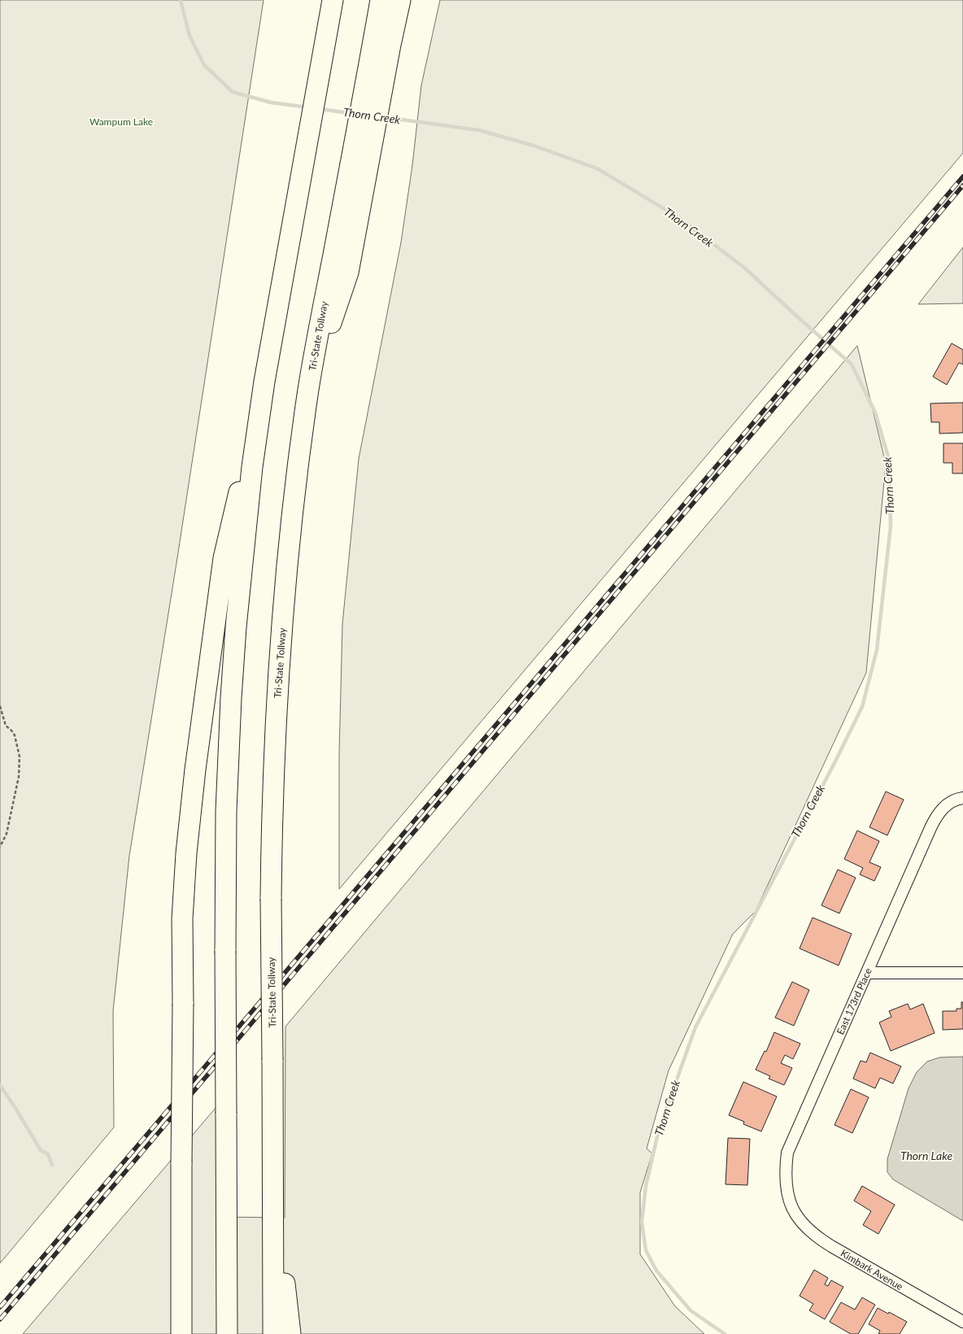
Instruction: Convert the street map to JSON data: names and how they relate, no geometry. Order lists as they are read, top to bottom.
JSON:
{
  "streets": {
    "highway": ["Tri-State Tollway"],
    "street": ["East 173rd Place", "Kimbark Avenue"]
  },
  "crossings": [
    ["East 173rd Place", "Kimbark Avenue"]
  ],
  "water": ["Thorn Creek", "Thorn Lake"],
  "parks": ["Wampum Lake"]
}
